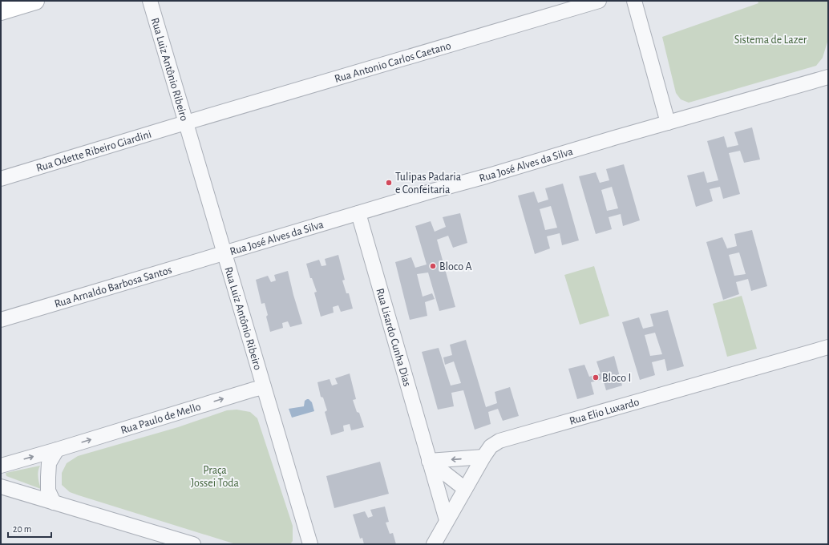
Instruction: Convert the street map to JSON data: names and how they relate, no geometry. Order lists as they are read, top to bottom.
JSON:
{
  "streets": {
    "street": [
      "Rua Antonio Carlos Caetano",
      "Rua Luiz Antônio Ribeiro",
      "Rua Odette Ribeiro Giardini",
      "Rua José Alves da Silva",
      "Rua Arnaldo Barbosa Santos",
      "Rua Lisardo Cunha Dias",
      "Rua Elio Luxardo",
      "Rua Paulo de Mello"
    ]
  },
  "crossings": [
    ["Rua Antonio Carlos Caetano", "Rua Luiz Antônio Ribeiro"],
    ["Rua Antonio Carlos Caetano", "Rua Odette Ribeiro Giardini"],
    ["Rua Luiz Antônio Ribeiro", "Rua Odette Ribeiro Giardini"],
    ["Rua Luiz Antônio Ribeiro", "Rua José Alves da Silva"],
    ["Rua Luiz Antônio Ribeiro", "Rua Arnaldo Barbosa Santos"],
    ["Rua Luiz Antônio Ribeiro", "Rua Paulo de Mello"],
    ["Rua José Alves da Silva", "Rua Arnaldo Barbosa Santos"],
    ["Rua José Alves da Silva", "Rua Lisardo Cunha Dias"],
    ["Rua Lisardo Cunha Dias", "Rua Elio Luxardo"]
  ],
  "one_way": ["Rua Paulo de Mello"],
  "parks": ["Sistema de Lazer", "Praça Jossei Toda"],
  "places": ["Tulipas Padaria e Confeitaria", "Bloco A", "Bloco I"],
  "scale_bar": "20 m"
}
